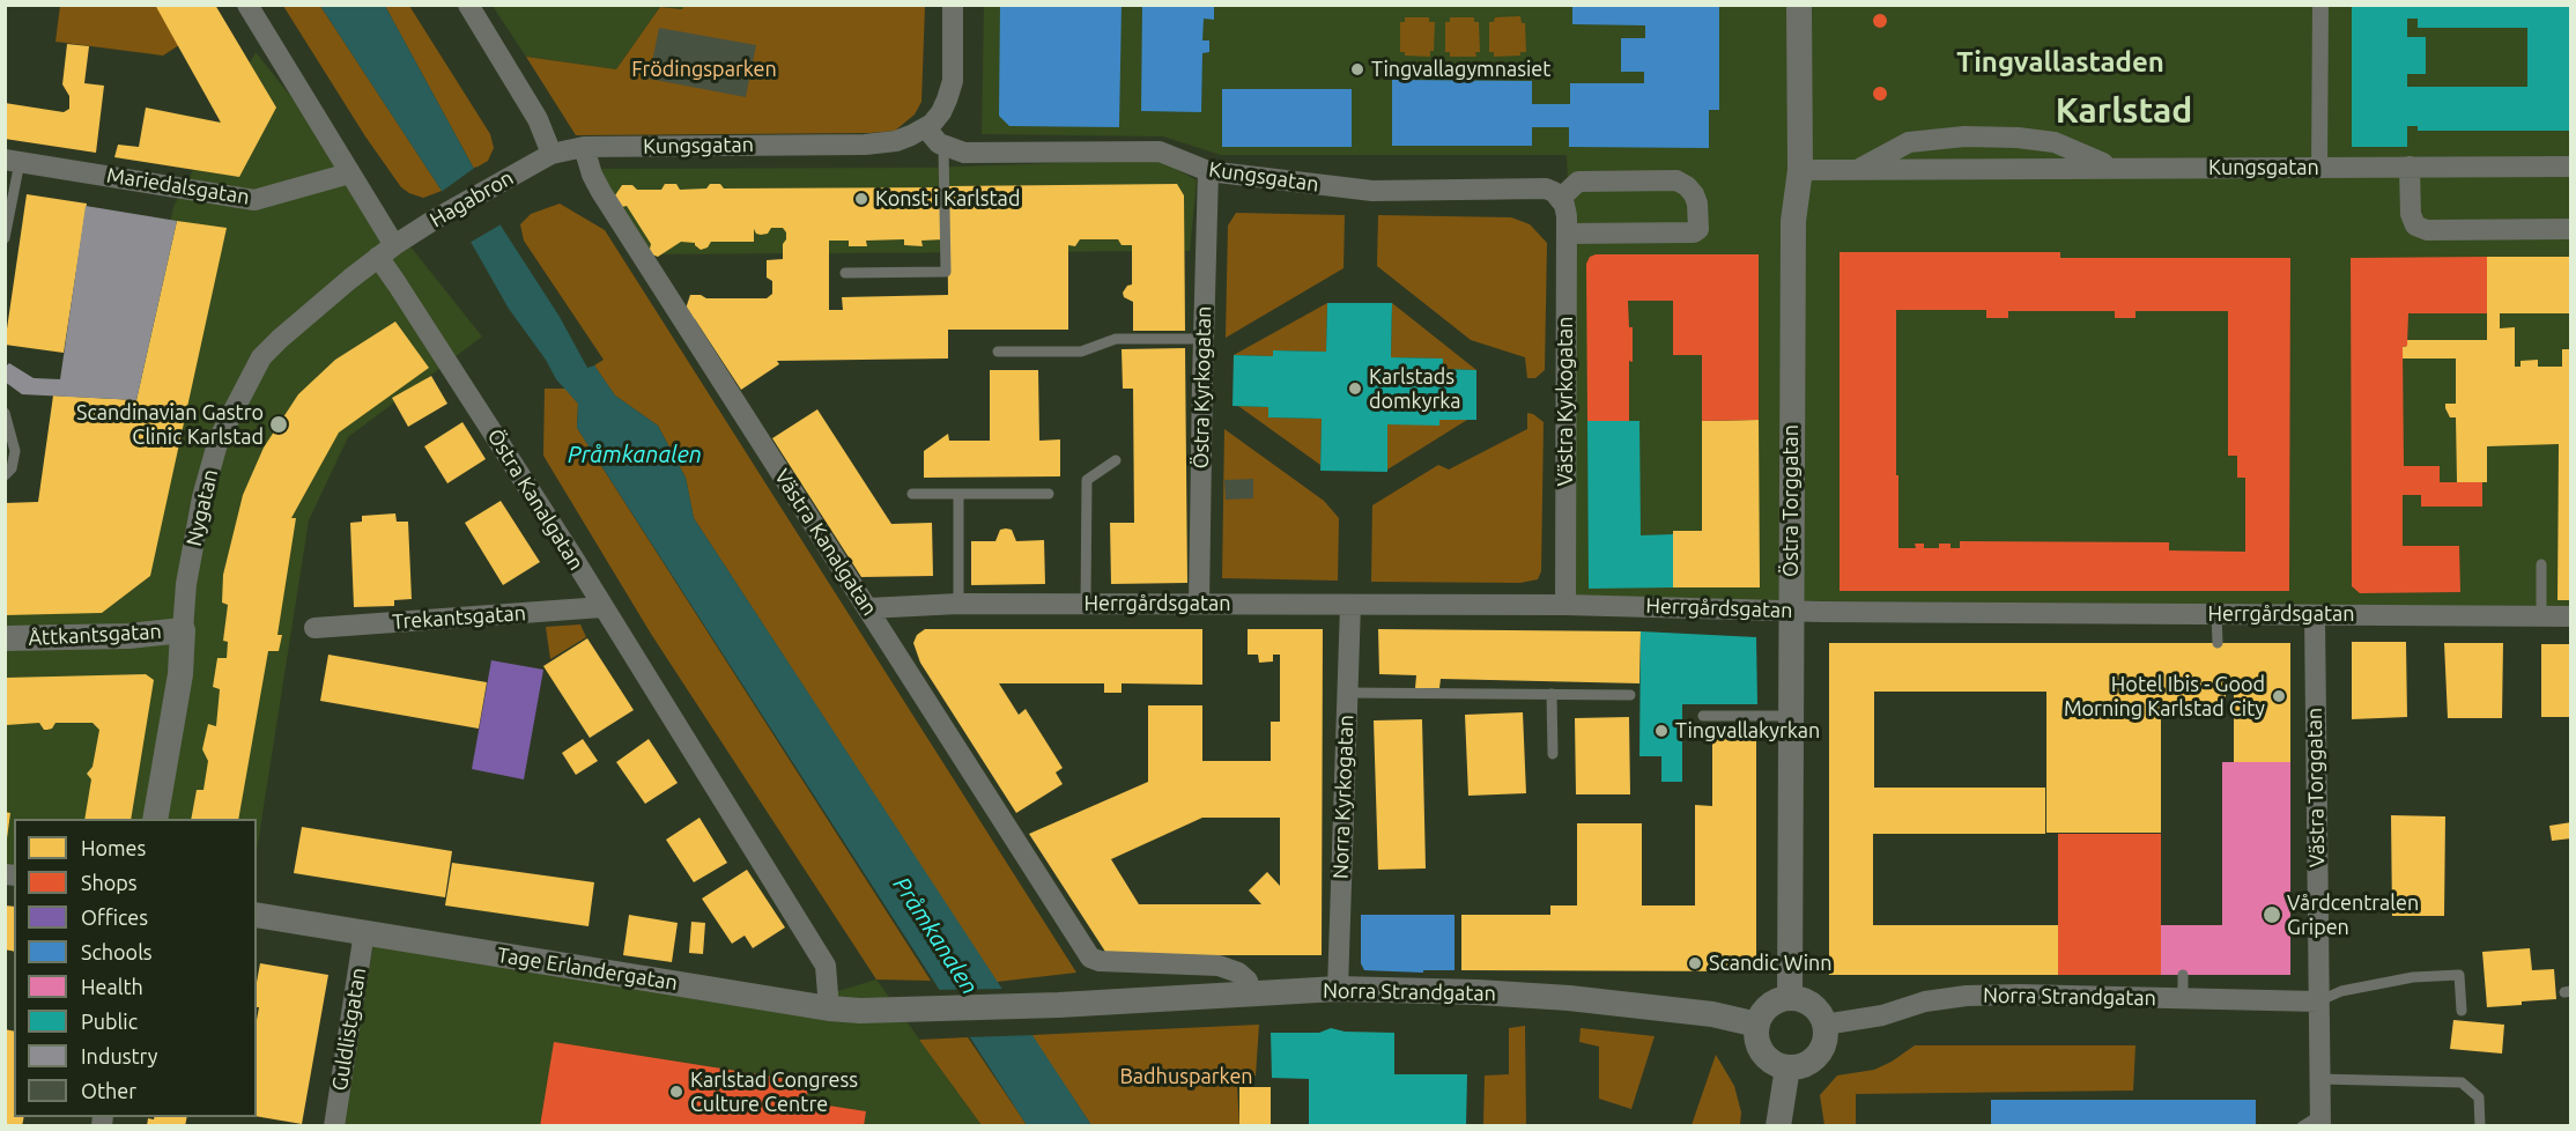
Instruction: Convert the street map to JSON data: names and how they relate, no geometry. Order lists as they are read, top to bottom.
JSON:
{
  "streets": {
    "street": [
      "Kungsgatan",
      "Mariedalsgatan",
      "Hagabron",
      "Östra Kyrkogatan",
      "Västra Kyrkogatan",
      "Östra Kanalgatan",
      "Östra Torggatan",
      "Nygatan",
      "Västra Kanalgatan",
      "Herrgårdsgatan",
      "Trekantsgatan",
      "Åttkantsgatan",
      "Västra Torggatan",
      "Norra Kyrkogatan",
      "Tage Erlandergatan",
      "Norra Strandgatan",
      "Guldlistgatan"
    ]
  },
  "crossings": [
    ["Kungsgatan", "Östra Kyrkogatan"],
    ["Kungsgatan", "Västra Kyrkogatan"],
    ["Kungsgatan", "Östra Torggatan"],
    ["Kungsgatan", "Västra Kanalgatan"],
    ["Mariedalsgatan", "Östra Kanalgatan"],
    ["Hagabron", "Östra Kanalgatan"],
    ["Hagabron", "Nygatan"],
    ["Östra Kyrkogatan", "Herrgårdsgatan"],
    ["Västra Kyrkogatan", "Herrgårdsgatan"],
    ["Östra Kanalgatan", "Nygatan"],
    ["Östra Kanalgatan", "Trekantsgatan"],
    ["Östra Kanalgatan", "Tage Erlandergatan"],
    ["Östra Torggatan", "Herrgårdsgatan"],
    ["Östra Torggatan", "Norra Strandgatan"],
    ["Nygatan", "Åttkantsgatan"],
    ["Västra Kanalgatan", "Herrgårdsgatan"],
    ["Västra Kanalgatan", "Norra Strandgatan"],
    ["Herrgårdsgatan", "Västra Torggatan"],
    ["Herrgårdsgatan", "Norra Kyrkogatan"],
    ["Västra Torggatan", "Norra Strandgatan"],
    ["Norra Kyrkogatan", "Norra Strandgatan"],
    ["Tage Erlandergatan", "Norra Strandgatan"],
    ["Tage Erlandergatan", "Guldlistgatan"]
  ],
  "districts": ["Tingvallastaden", "Karlstad"],
  "water": ["Pråmkanalen"],
  "parks": ["Frödingsparken", "Badhusparken"],
  "places": [
    "Tingvallagymnasiet",
    "Konst i Karlstad",
    "Karlstads domkyrka",
    "Scandinavian Gastro Clinic Karlstad",
    "Hotel Ibis - Good Morning Karlstad City",
    "Tingvallakyrkan",
    "Vårdcentralen Gripen",
    "Scandic Winn",
    "Karlstad Congress Culture Centre"
  ],
  "legend": [
    "Homes",
    "Shops",
    "Offices",
    "Schools",
    "Health",
    "Public",
    "Industry",
    "Other"
  ]
}
